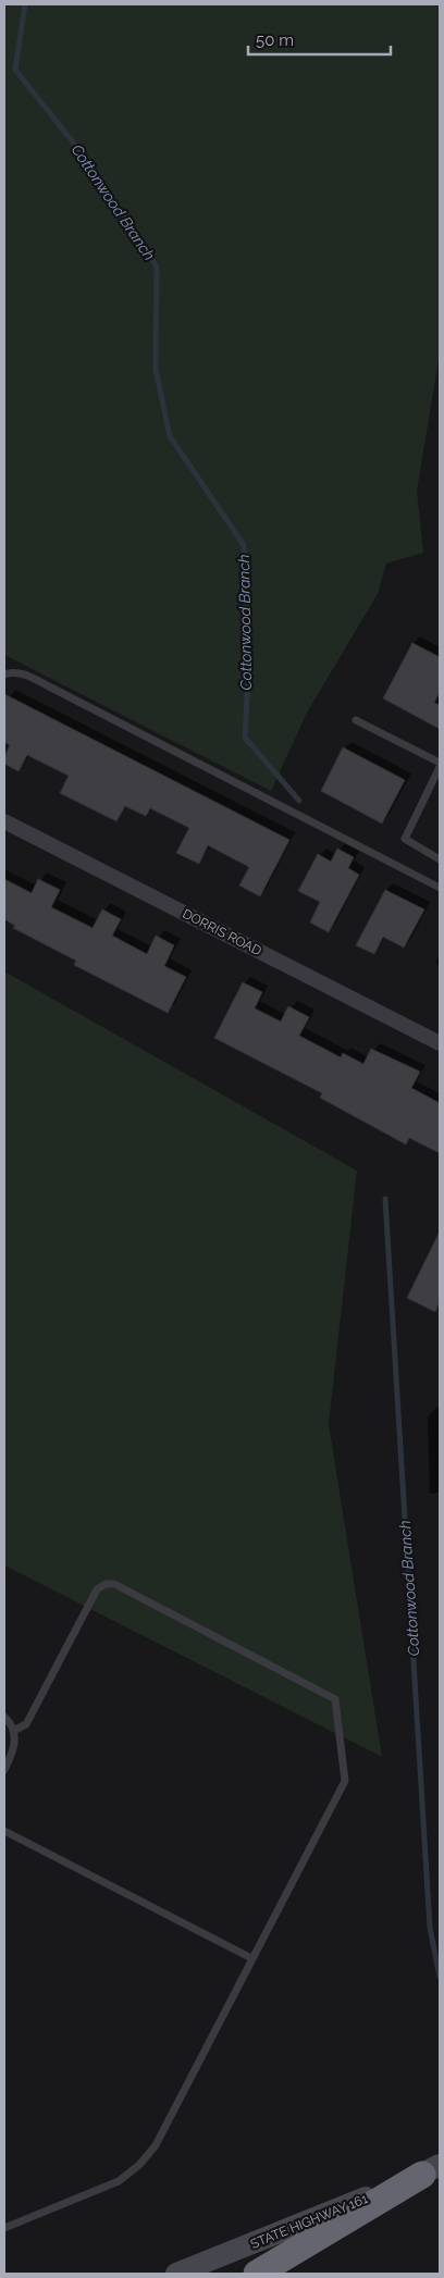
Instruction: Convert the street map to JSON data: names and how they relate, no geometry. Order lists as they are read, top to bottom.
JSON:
{
  "streets": {
    "main road": ["STATE HIGHWAY 161"],
    "street": ["DORRIS ROAD"]
  },
  "water": ["Cottonwood Branch"],
  "scale_bar": "50 m"
}
